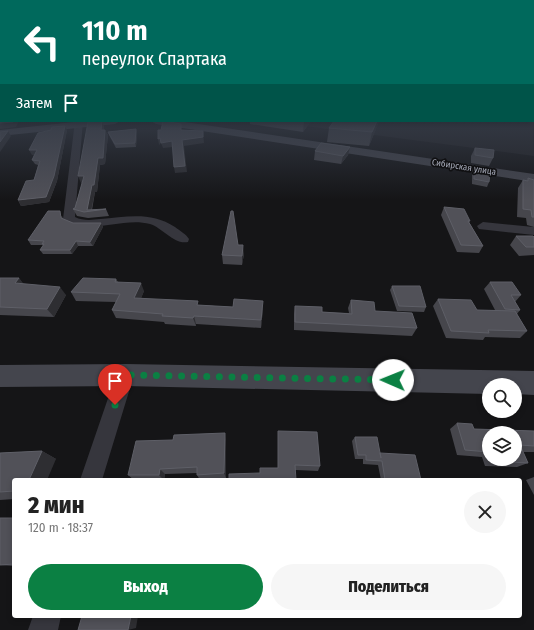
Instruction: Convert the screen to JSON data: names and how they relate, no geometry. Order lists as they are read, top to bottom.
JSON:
{
  "streets": {
    "street": ["Сибирская улица"]
  },
  "page": {
    "turn": ["110 m", "переулок Спартака"],
    "then": "Затем",
    "heading": ["2 мин", "120 m · 18:37"],
    "buttons": ["Выход", "Поделиться"]
  }
}
